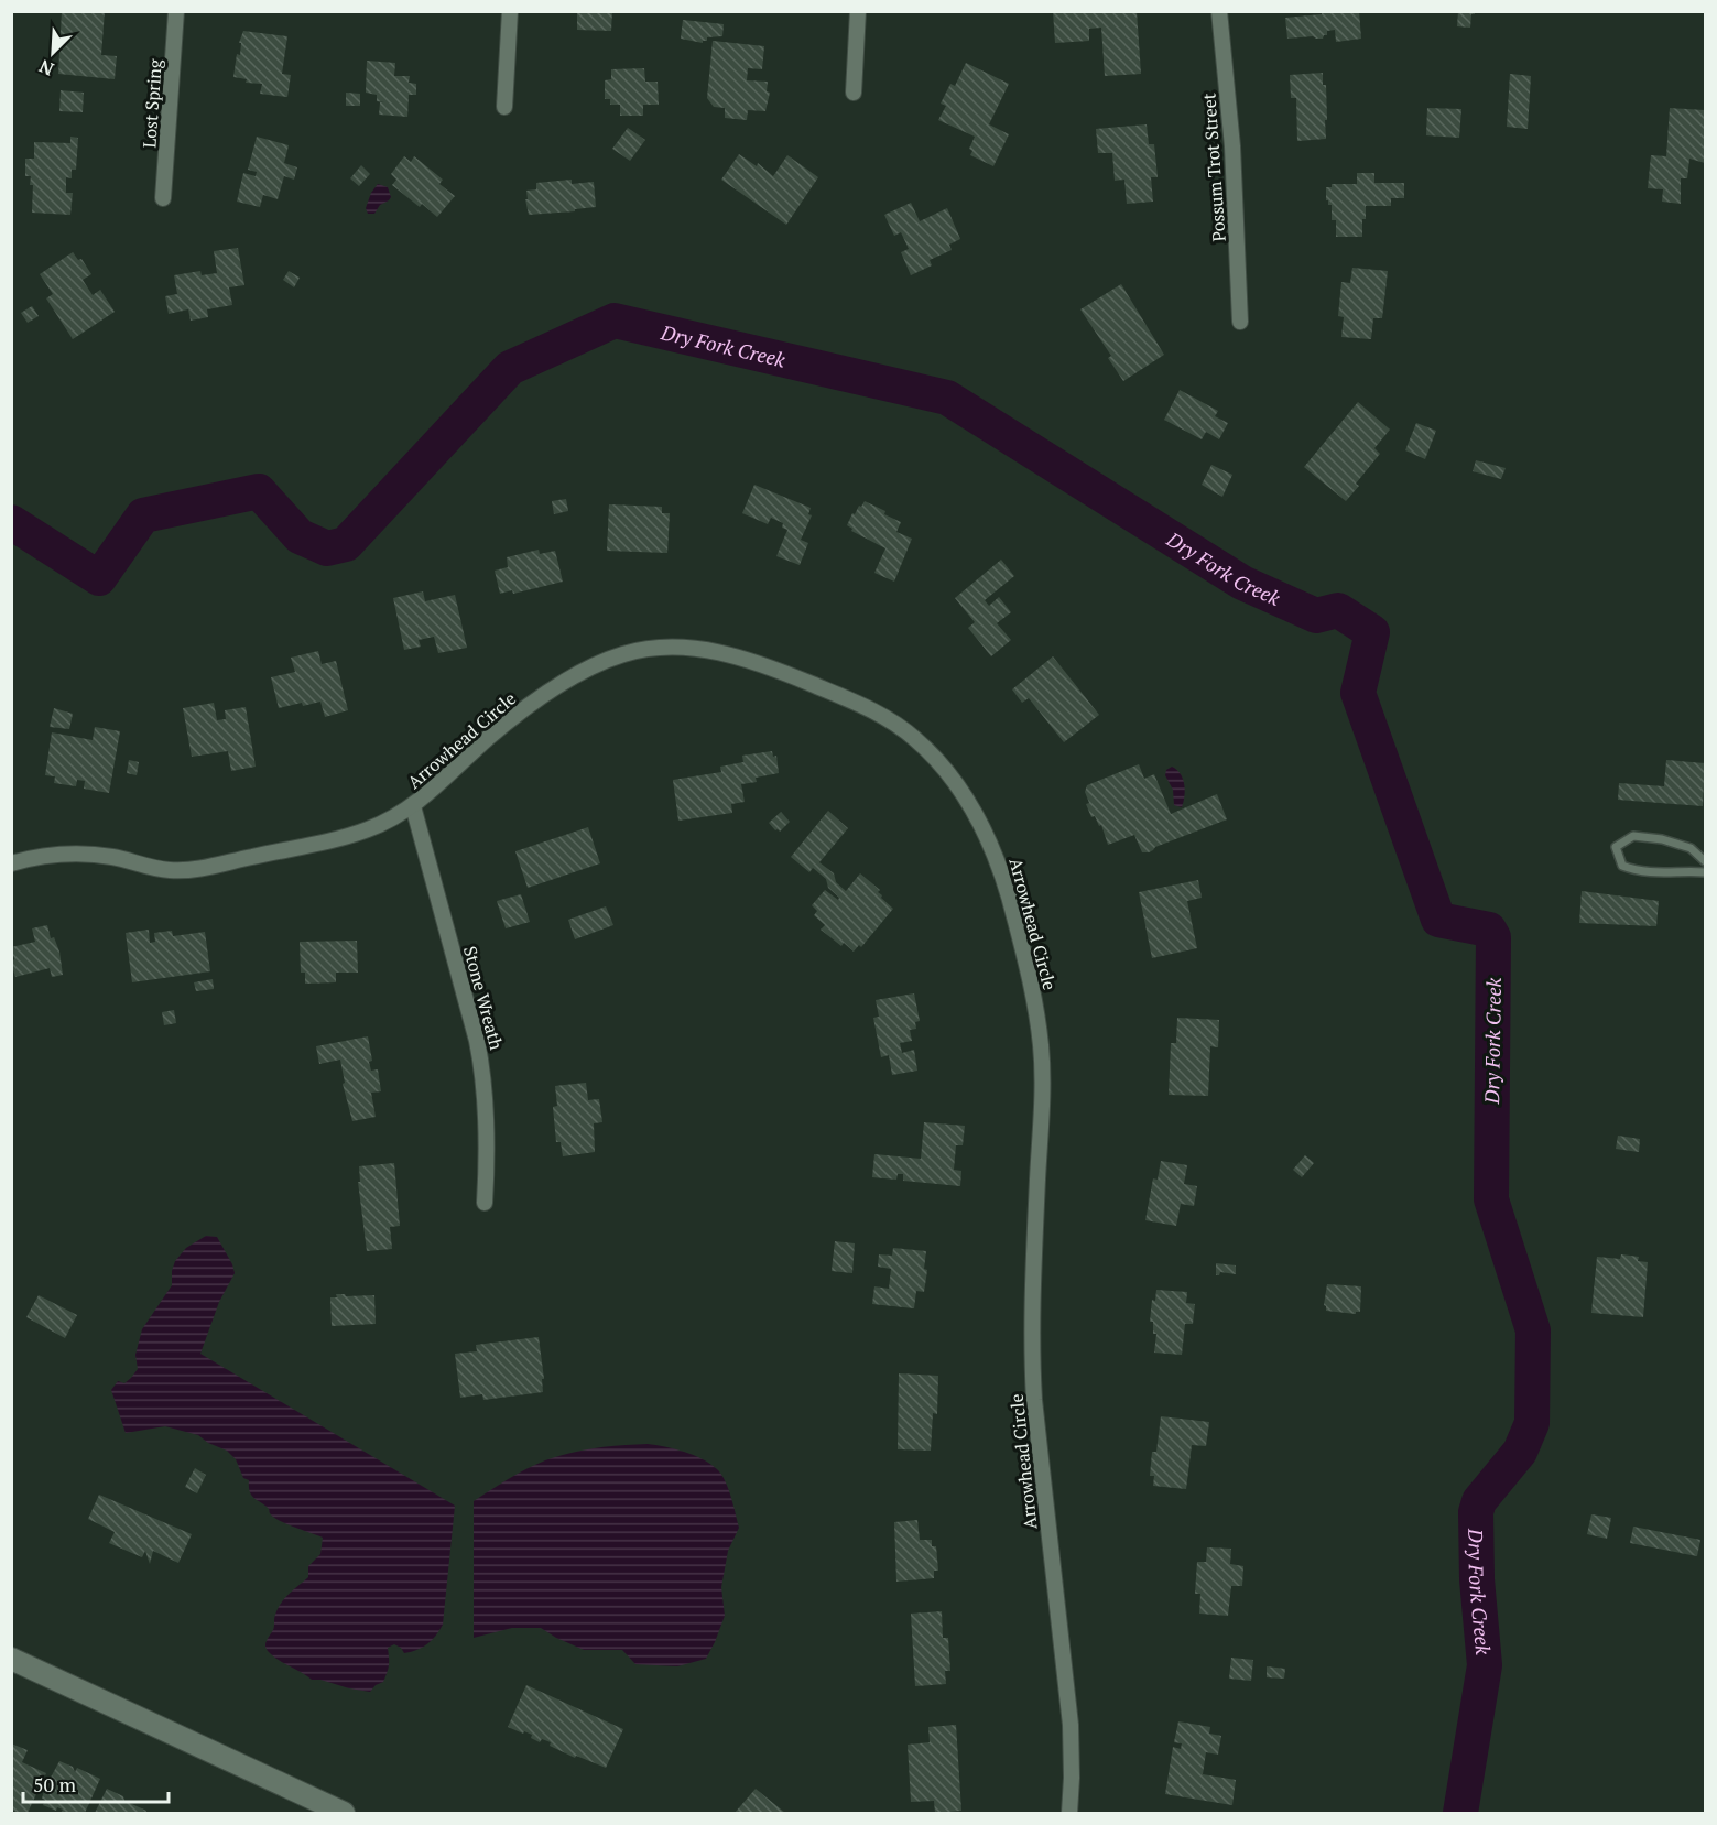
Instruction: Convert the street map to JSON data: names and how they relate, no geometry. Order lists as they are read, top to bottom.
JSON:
{
  "streets": {
    "street": [
      "Lost Spring",
      "Possum Trot Street",
      "Arrowhead Circle",
      "Stone Wreath"
    ]
  },
  "crossings": [
    ["Arrowhead Circle", "Stone Wreath"]
  ],
  "water": ["Dry Fork Creek"],
  "scale_bar": "50 m",
  "north": "bottom left"
}
